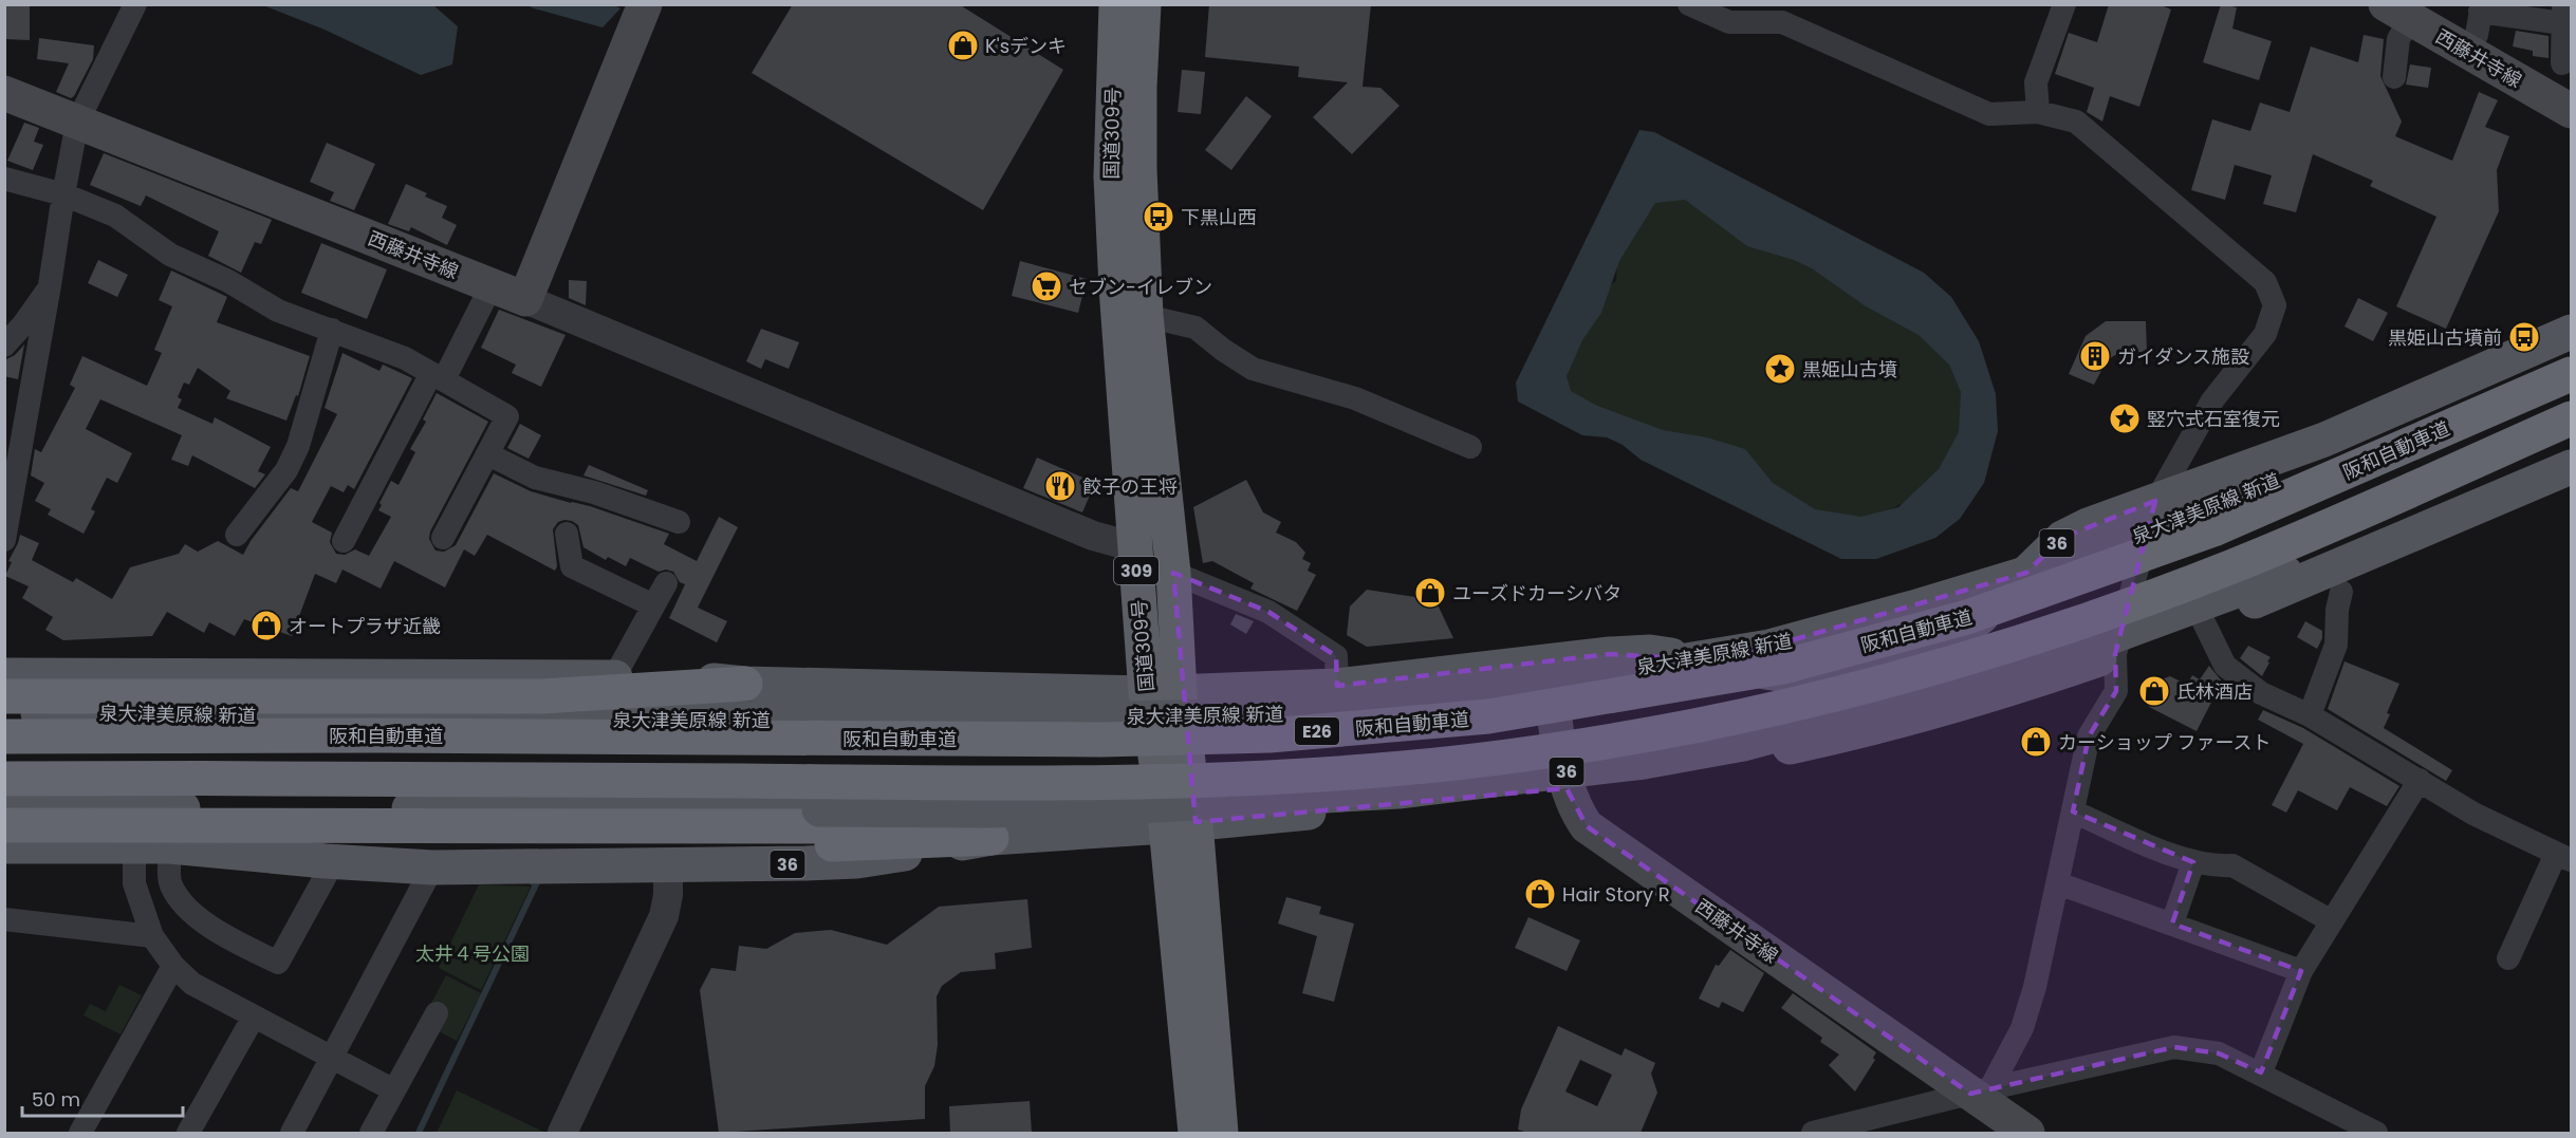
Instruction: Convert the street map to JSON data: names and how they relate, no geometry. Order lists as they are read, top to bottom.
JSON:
{
  "streets": {
    "highway": [
      "国道309号",
      "阪和自動車道",
      "309",
      "E26"
    ],
    "main road": ["西藤井寺線", "泉大津美原線 新道", "36"]
  },
  "crossings": [
    ["西藤井寺線", "36"],
    ["国道309号", "36"]
  ],
  "parks": ["太井４号公園"],
  "places": {
    "shop": [
      "K'sデンキ",
      "ユーズドカーシバタ",
      "オートプラザ近畿",
      "氏林酒店",
      "カーショップ ファースト",
      "Hair Story R"
    ],
    "bus stop": ["下黒山西", "黒姫山古墳前"],
    "supermarket": ["セブン-イレブン"],
    "building": ["ガイダンス施設"],
    "place": ["黒姫山古墳", "竪穴式石室復元"],
    "restaurant": ["餃子の王将"]
  },
  "scale_bar": "50 m"
}
